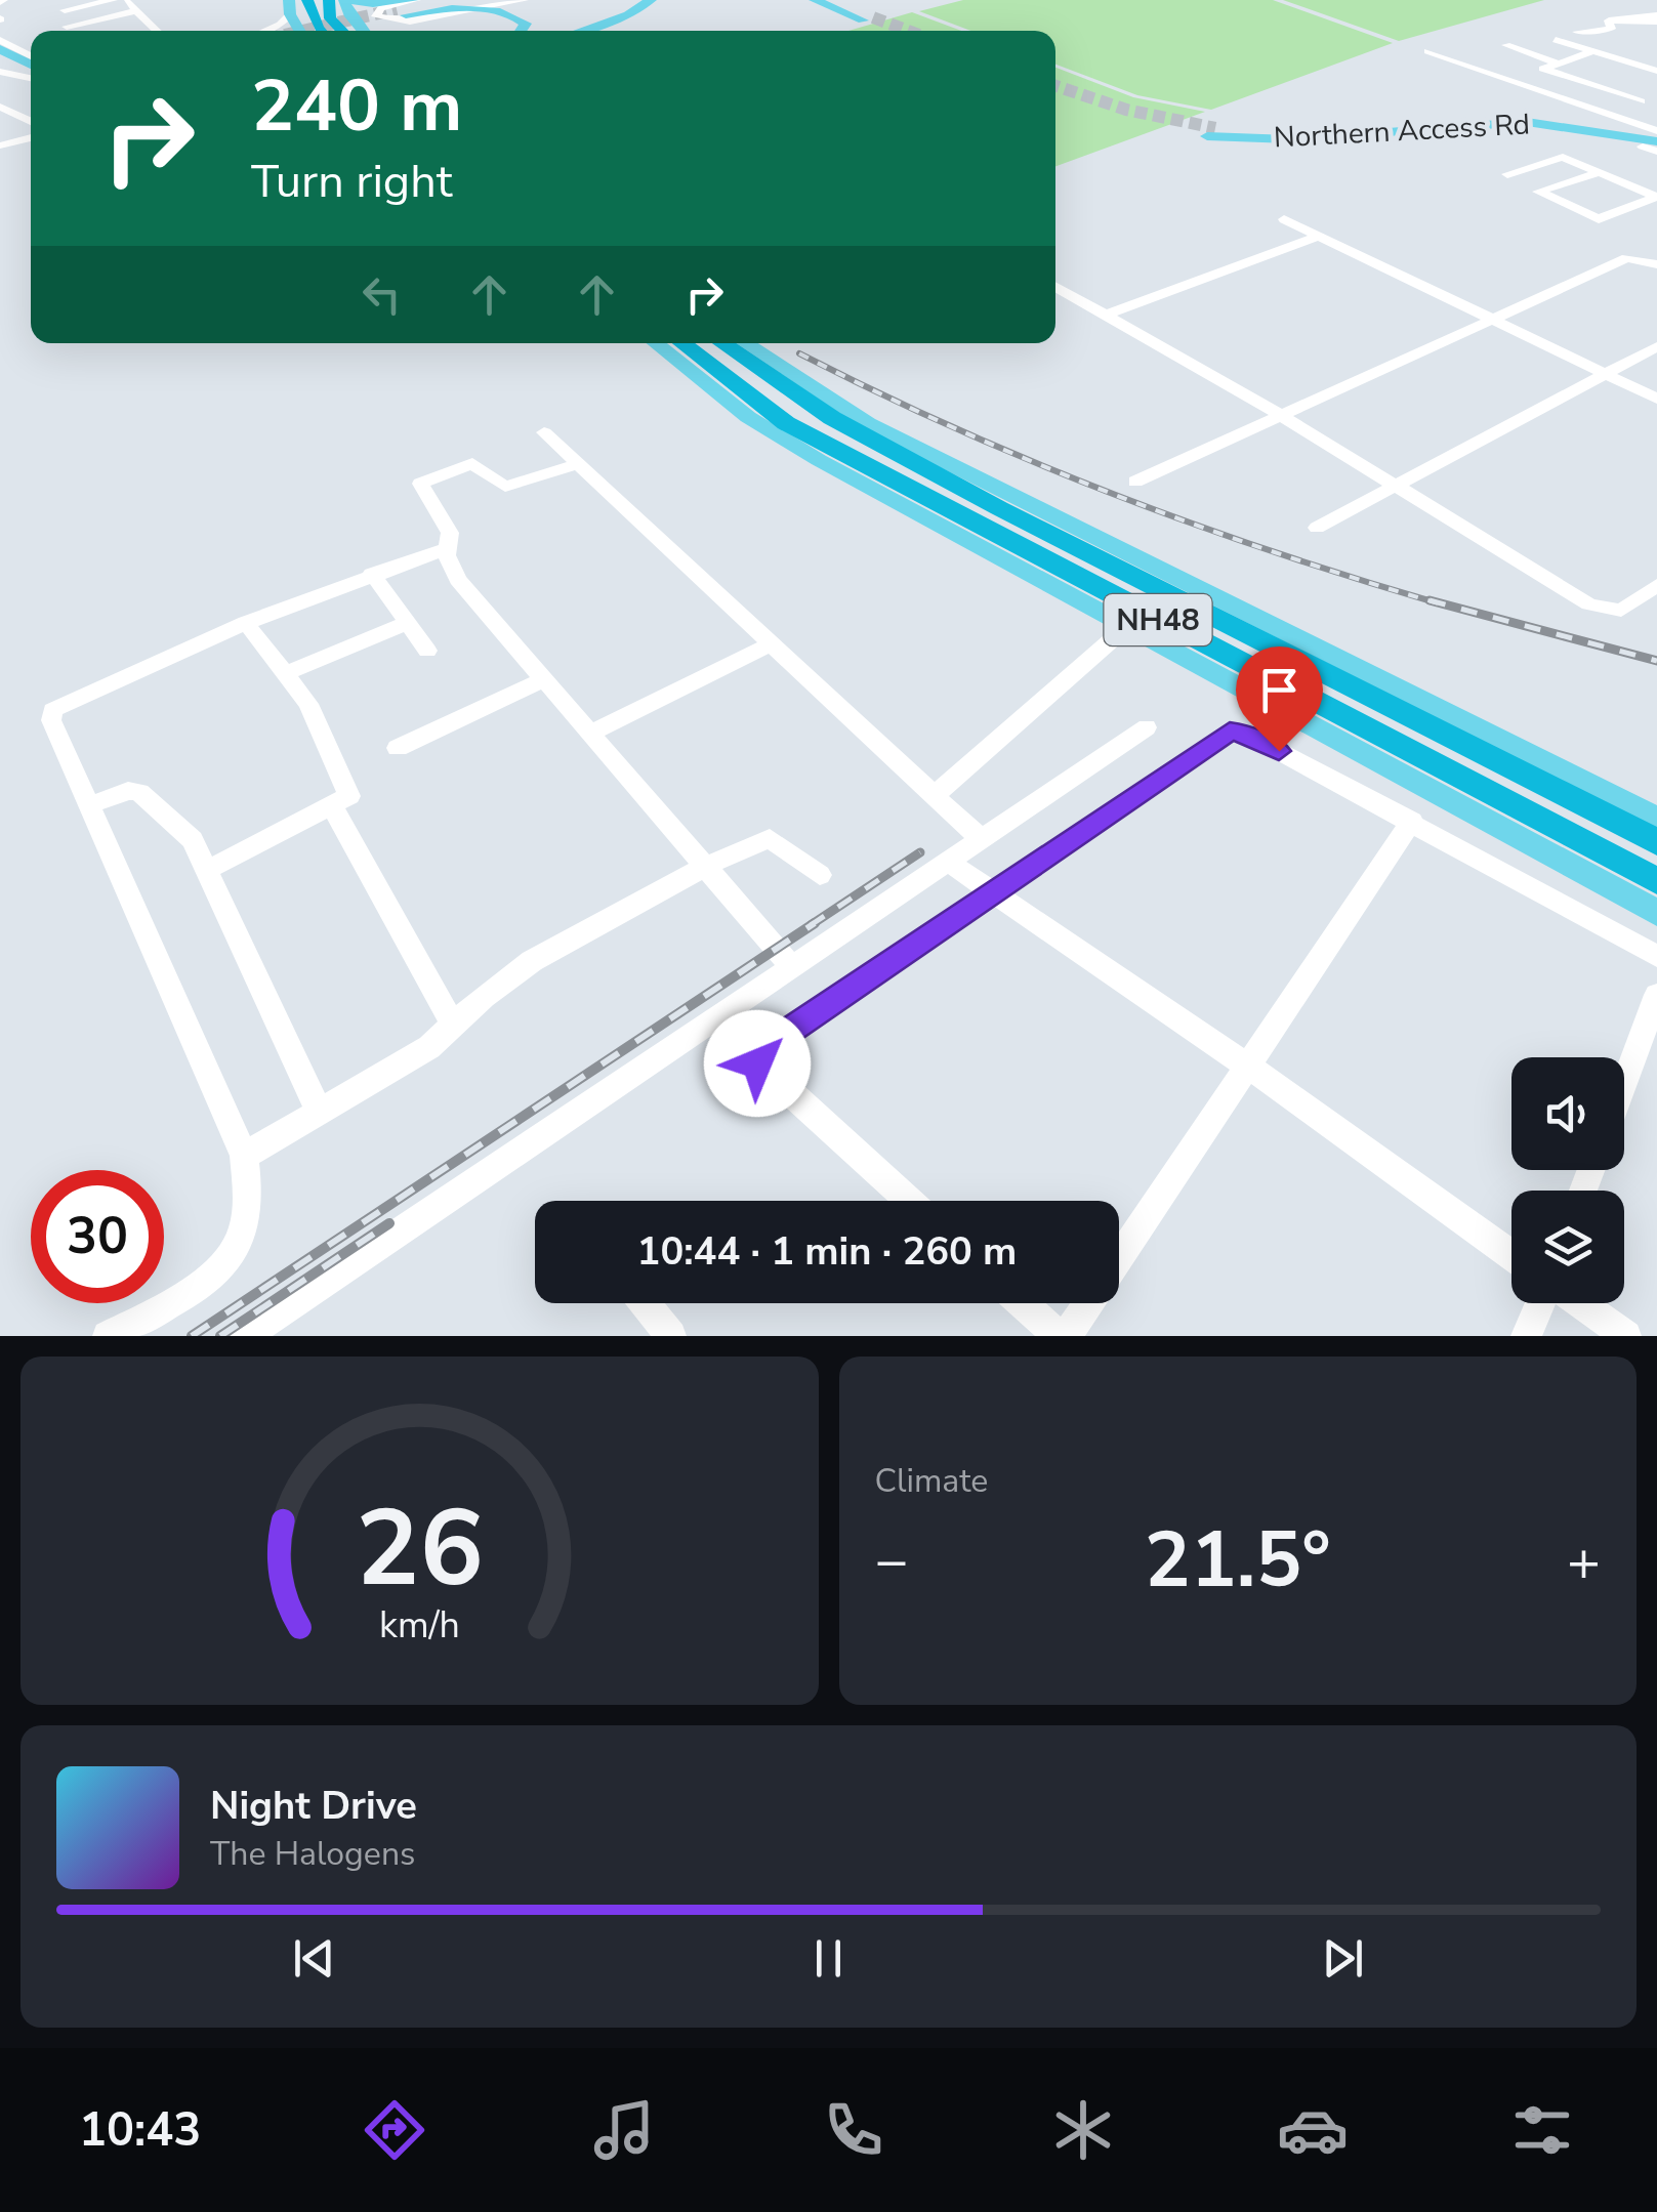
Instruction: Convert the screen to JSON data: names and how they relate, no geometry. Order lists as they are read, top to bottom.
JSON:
{
  "streets": {
    "highway": ["NH48"],
    "main road": ["Northern Access Rd"]
  },
  "page": {
    "turn": ["240 m", "Turn right"],
    "limit": "30",
    "trip": "10:44 · 1 min · 260 m",
    "tile": "Climate",
    "heat": ["−", "21.5°", "+"],
    "song": ["Night Drive", "The Halogens"],
    "tabs": "10:43",
    "gauge": ["26", "km/h"]
  }
}
